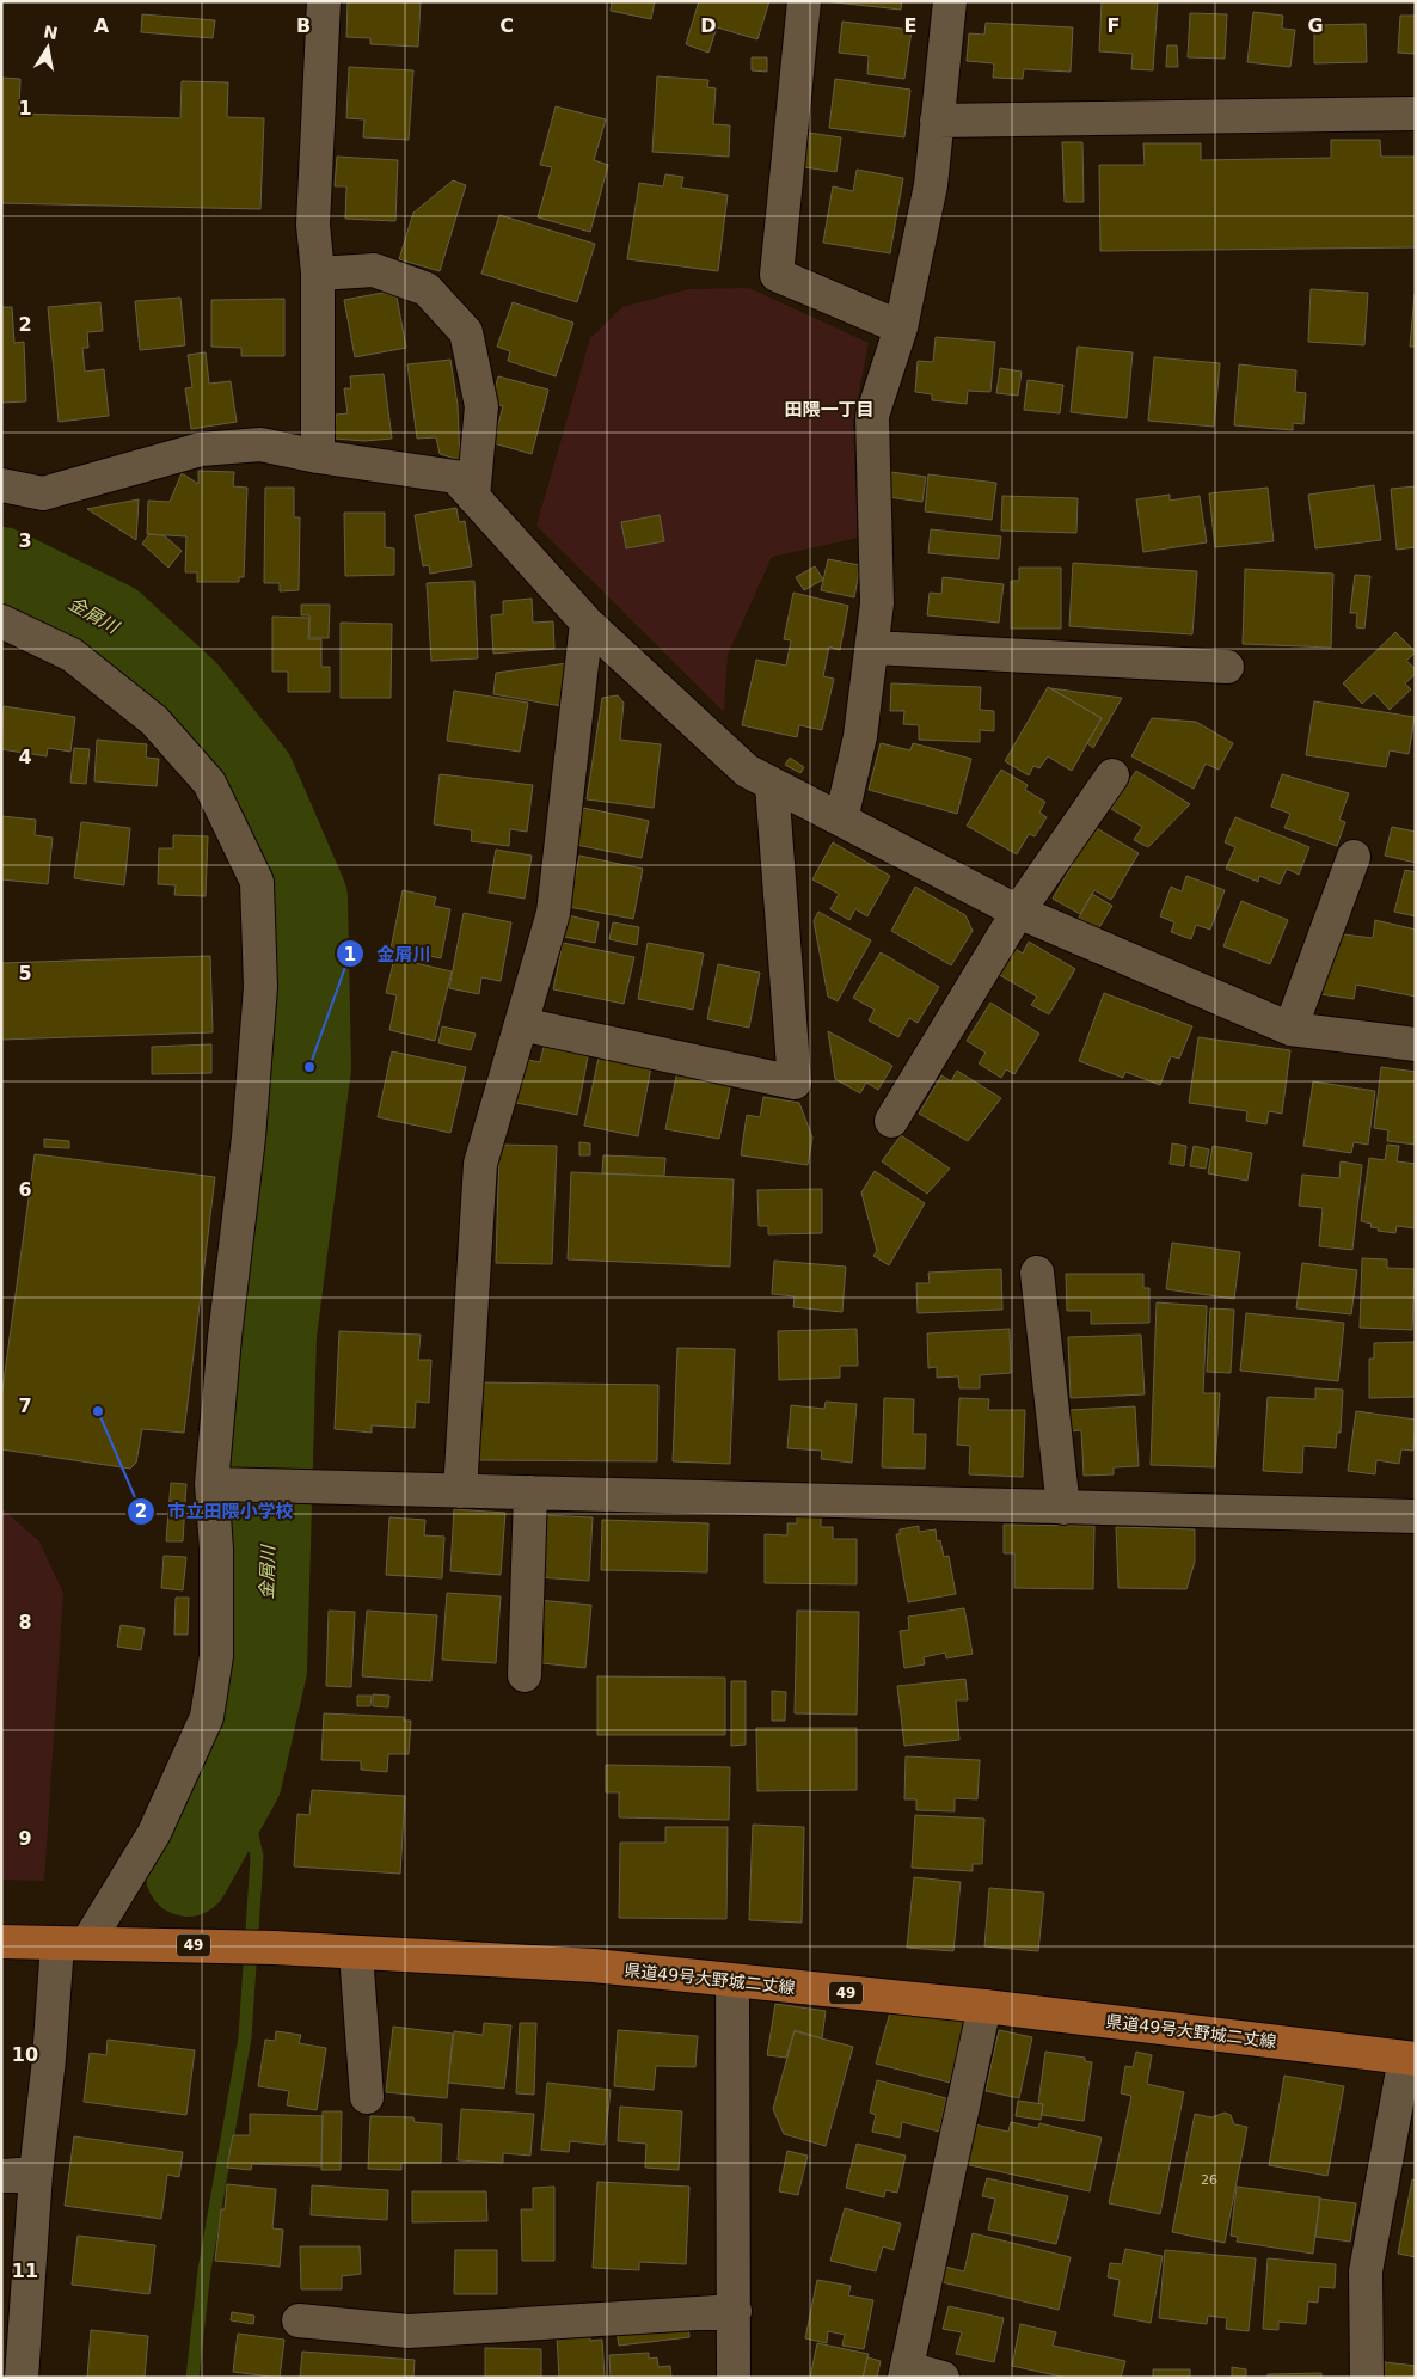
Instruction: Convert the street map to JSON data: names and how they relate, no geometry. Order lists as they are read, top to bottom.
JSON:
{
  "streets": {
    "main road": ["49", "県道49号大野城二丈線"]
  },
  "districts": ["田隈一丁目"],
  "water": ["金屑川"],
  "places": ["金屑川", "市立田隈小学校"],
  "house_numbers": ["26"],
  "north": "top",
  "grid": {
    "columns": [
      "A",
      "B",
      "C",
      "D",
      "E",
      "F",
      "G"
    ],
    "rows": [
      "1",
      "2",
      "3",
      "4",
      "5",
      "6",
      "7",
      "8",
      "9",
      "10",
      "11"
    ]
  }
}
